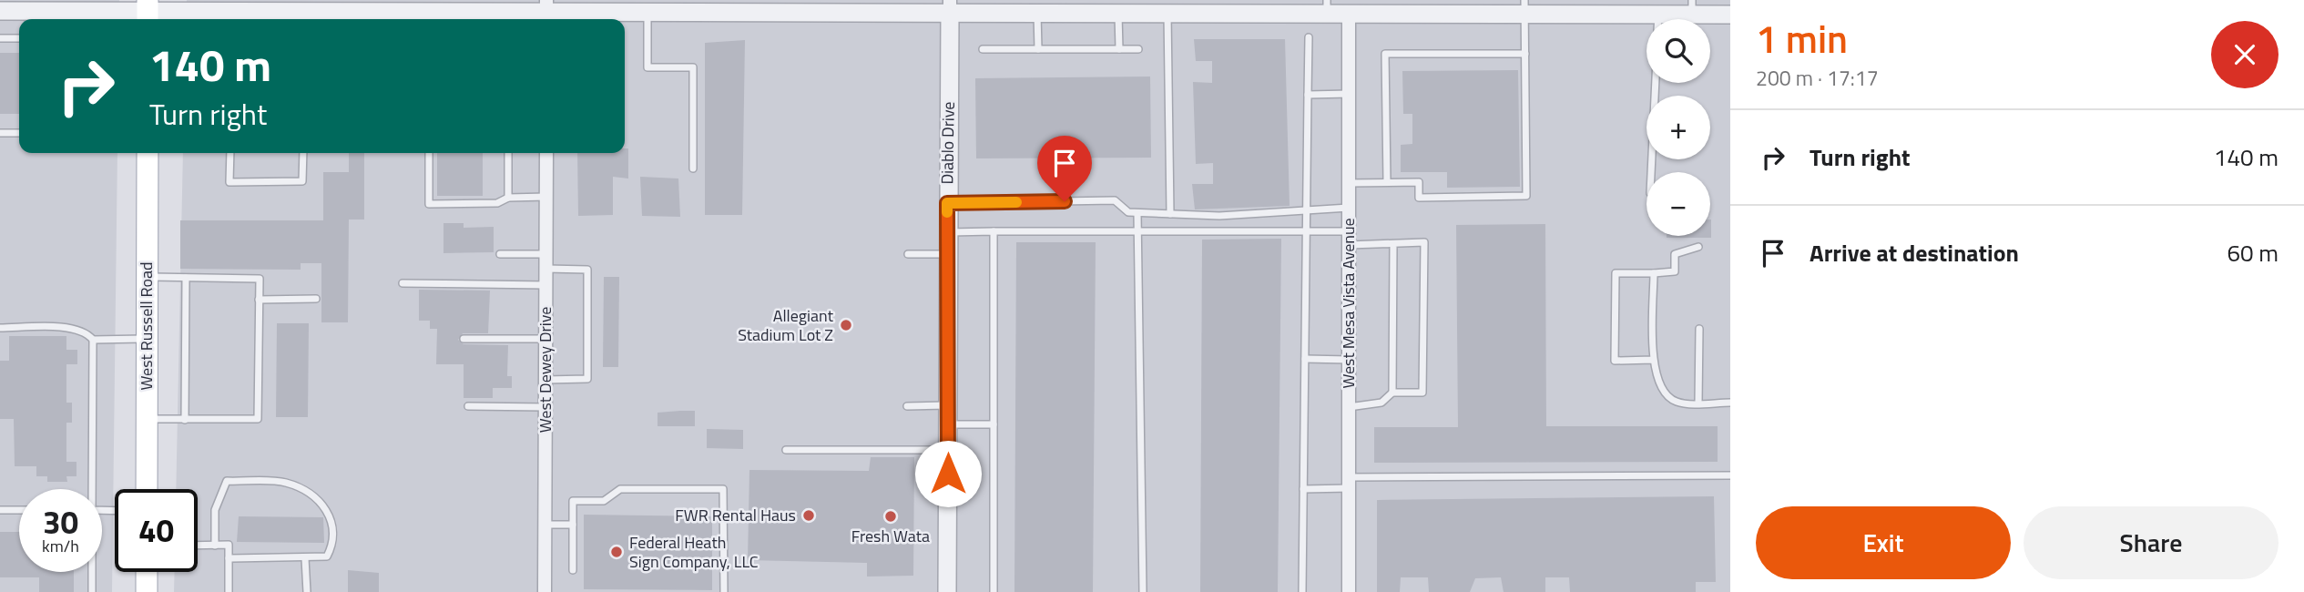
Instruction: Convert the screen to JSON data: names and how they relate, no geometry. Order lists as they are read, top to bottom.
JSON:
{
  "streets": {
    "main road": ["West Russell Road"],
    "street": ["Diablo Drive", "West Mesa Vista Avenue", "West Dewey Drive"]
  },
  "places": [
    "Allegiant Stadium Lot Z",
    "FWR Rental Haus",
    "Fresh Wata",
    "Federal Heath Sign Company, LLC"
  ],
  "page": {
    "heading": ["1 min", "200 m · 17:17"],
    "map_buttons": ["+", "−"],
    "turn": ["140 m", "Turn right"],
    "list": [
      {
        "name": "Turn right",
        "value": "140 m"
      },
      {
        "name": "Arrive at destination",
        "value": "60 m"
      }
    ],
    "speed": "30 km/h",
    "limit": "40",
    "buttons": ["Exit", "Share"]
  }
}
